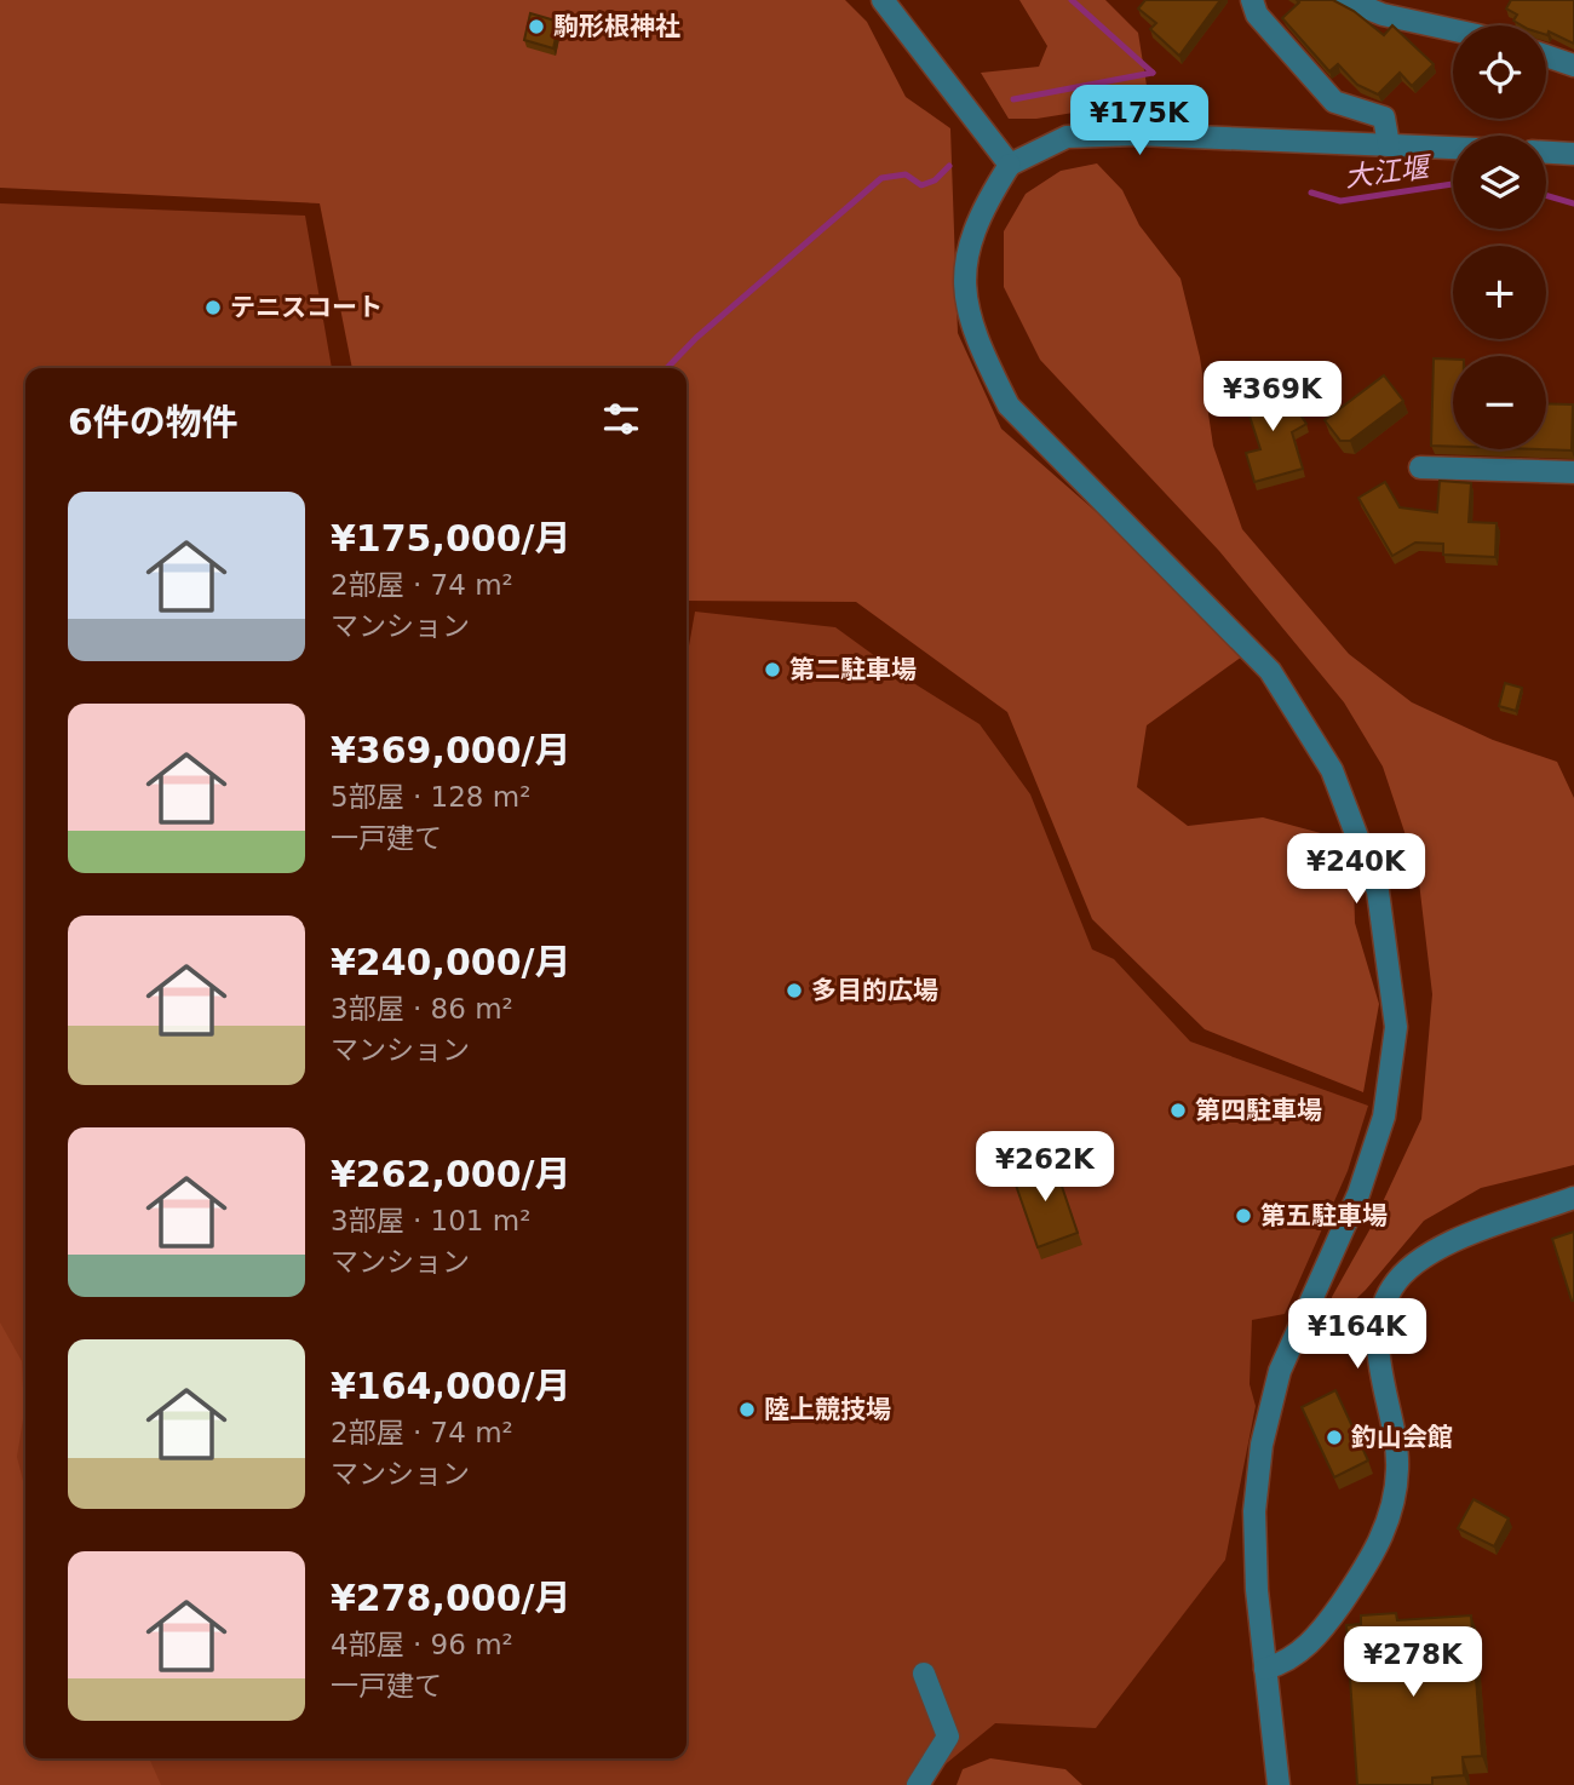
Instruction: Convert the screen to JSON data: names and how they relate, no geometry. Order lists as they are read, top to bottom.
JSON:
{
  "water": ["大江堰"],
  "places": [
    "駒形根神社",
    "テニスコート",
    "第二駐車場",
    "多目的広場",
    "第四駐車場",
    "第五駐車場",
    "陸上競技場",
    "釣山会館"
  ],
  "page": {
    "map_buttons": ["+", "−"],
    "price": [
      "¥175K",
      "¥369K",
      "¥240K",
      "¥262K",
      "¥164K",
      "¥278K"
    ],
    "heading": "6件の物件",
    "list": [
      {
        "name": "¥175,000/月",
        "note": "2部屋 · 74 m² · マンション"
      },
      {
        "name": "¥369,000/月",
        "note": "5部屋 · 128 m² · 一戸建て"
      },
      {
        "name": "¥240,000/月",
        "note": "3部屋 · 86 m² · マンション"
      },
      {
        "name": "¥262,000/月",
        "note": "3部屋 · 101 m² · マンション"
      },
      {
        "name": "¥164,000/月",
        "note": "2部屋 · 74 m² · マンション"
      },
      {
        "name": "¥278,000/月",
        "note": "4部屋 · 96 m² · 一戸建て"
      }
    ]
  }
}
